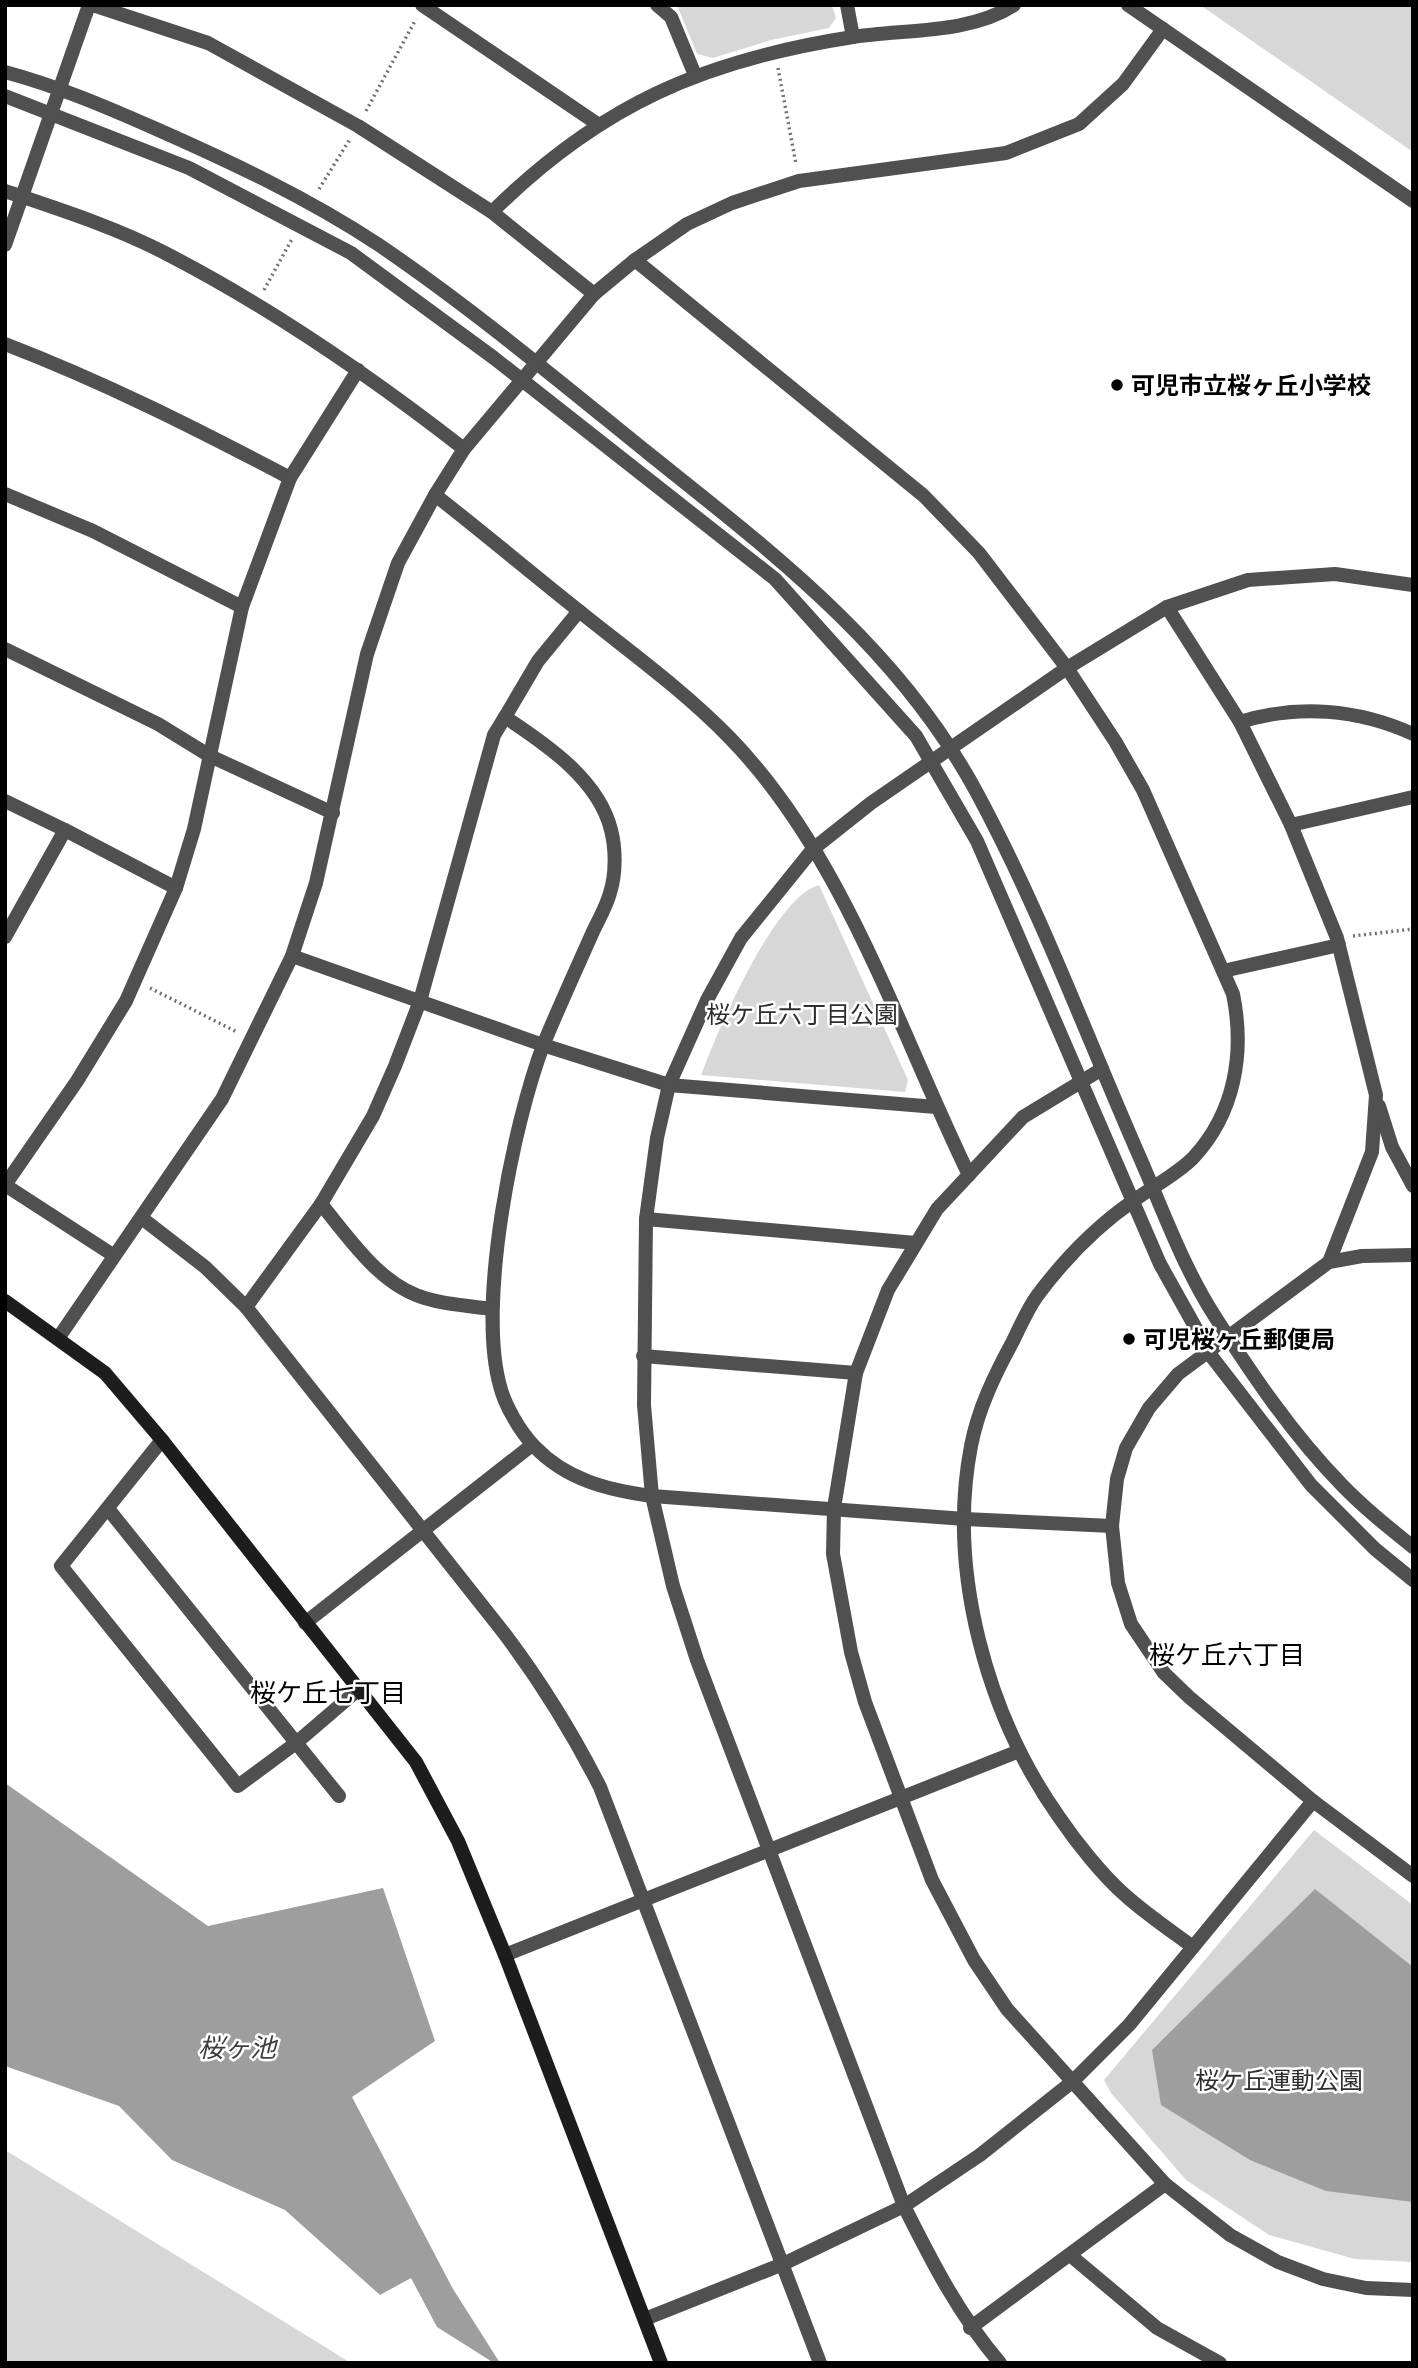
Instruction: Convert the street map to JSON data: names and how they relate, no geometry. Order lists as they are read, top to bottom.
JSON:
{
  "districts": ["桜ケ丘六丁目", "桜ケ丘七丁目"],
  "water": ["桜ヶ池"],
  "parks": ["桜ケ丘六丁目公園", "桜ケ丘運動公園"],
  "places": ["可児市立桜ヶ丘小学校", "可児桜ヶ丘郵便局"]
}
